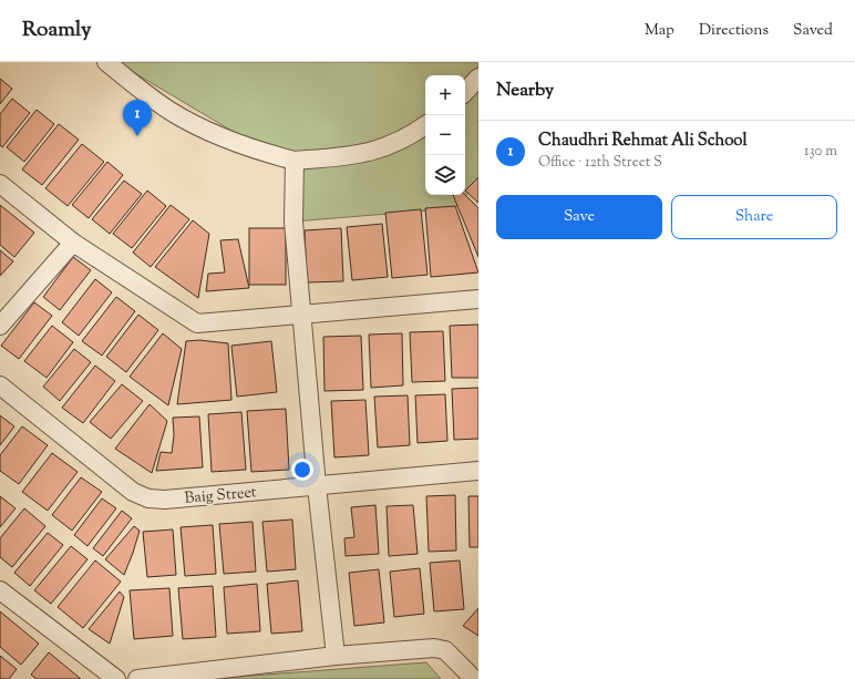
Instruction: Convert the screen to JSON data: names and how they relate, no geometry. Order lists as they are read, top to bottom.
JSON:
{
  "streets": {
    "street": ["Baig Street"]
  },
  "page": {
    "header": "Roamly",
    "nav": ["Map", "Directions", "Saved"],
    "heading": "Nearby",
    "map_buttons": ["+", "−"],
    "pins": "1",
    "list": [
      {
        "mark": "1",
        "name": "Chaudhri Rehmat Ali School",
        "note": "Office · 12th Street S",
        "value": "130 m"
      }
    ],
    "buttons": ["Save", "Share"]
  }
}
